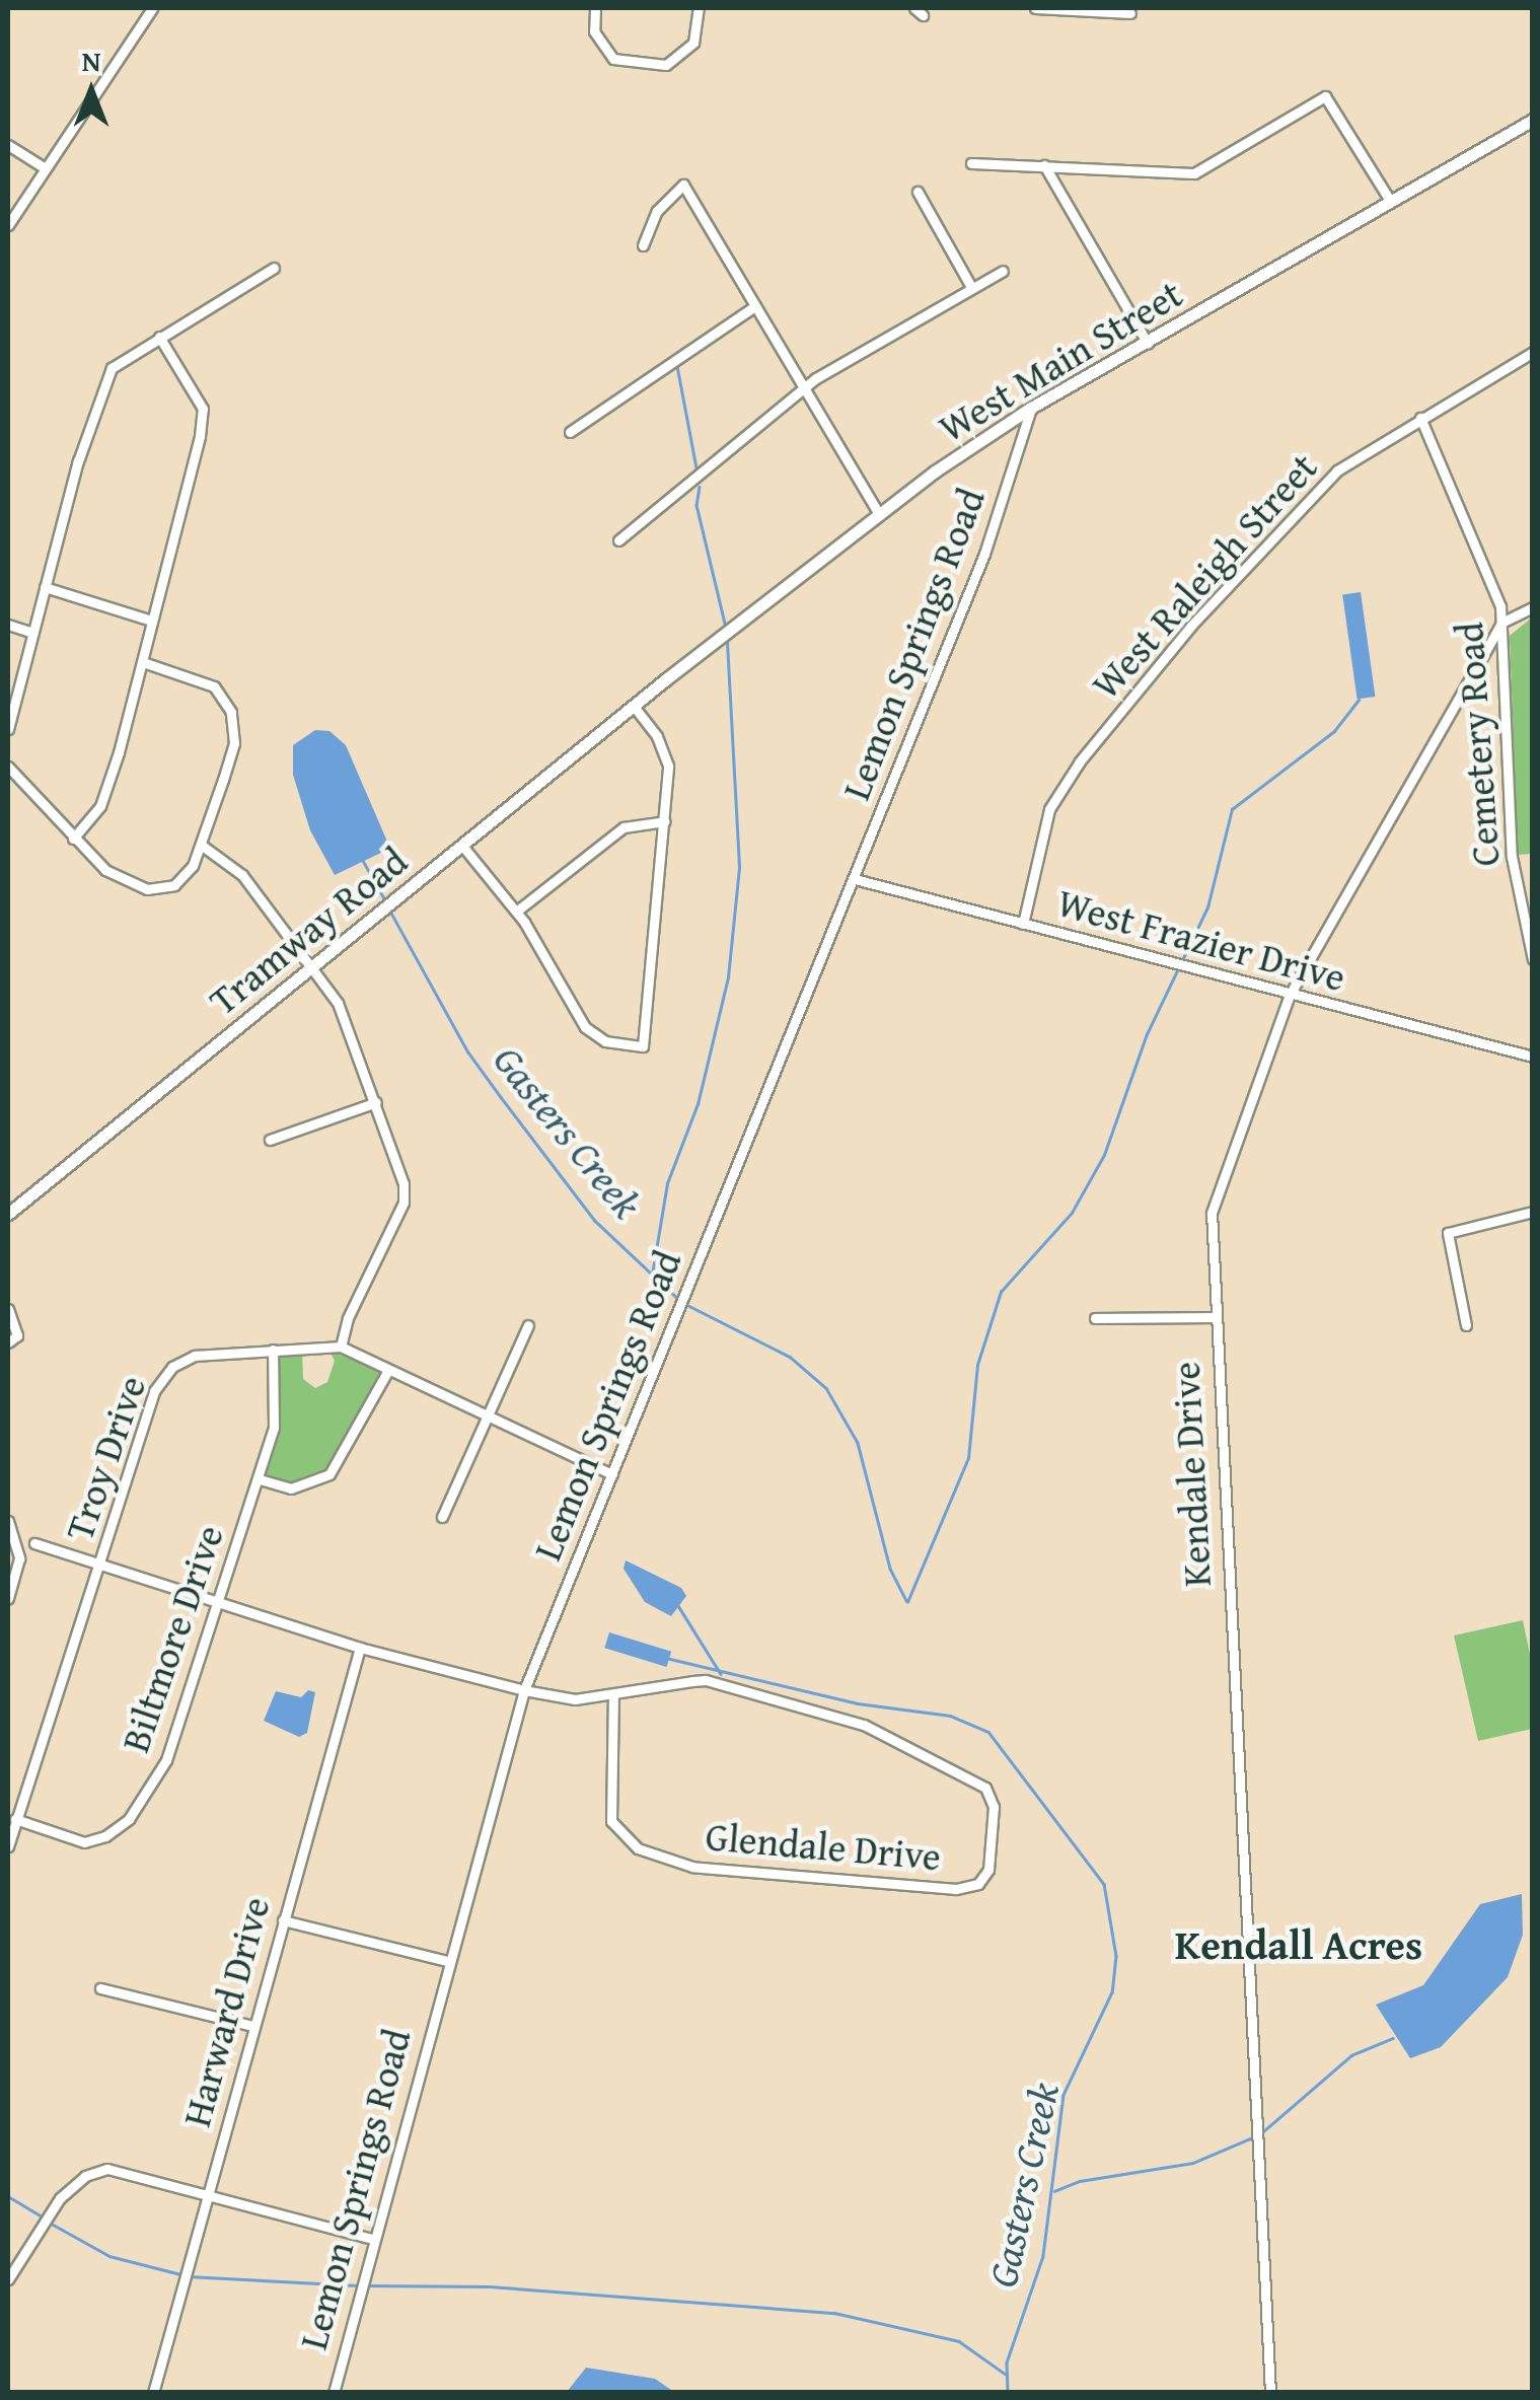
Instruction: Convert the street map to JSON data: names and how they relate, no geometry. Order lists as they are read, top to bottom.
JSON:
{
  "streets": {
    "main road": ["West Main Street", "Tramway Road"],
    "street": [
      "West Raleigh Street",
      "Lemon Springs Road",
      "Cemetery Road",
      "West Frazier Drive",
      "Troy Drive",
      "Kendale Drive",
      "Biltmore Drive",
      "Glendale Drive",
      "Harward Drive"
    ]
  },
  "crossings": [
    ["West Main Street", "Lemon Springs Road"],
    ["West Main Street", "Tramway Road"],
    ["West Raleigh Street", "Cemetery Road"],
    ["West Raleigh Street", "West Frazier Drive"],
    ["Lemon Springs Road", "West Frazier Drive"],
    ["Lemon Springs Road", "Troy Drive"],
    ["Lemon Springs Road", "Glendale Drive"],
    ["Cemetery Road", "Kendale Drive"],
    ["West Frazier Drive", "Kendale Drive"],
    ["Troy Drive", "Biltmore Drive"],
    ["Troy Drive", "Glendale Drive"],
    ["Biltmore Drive", "Glendale Drive"],
    ["Glendale Drive", "Harward Drive"]
  ],
  "districts": ["Kendall Acres"],
  "water": ["Gasters Creek"],
  "north": "top"
}
